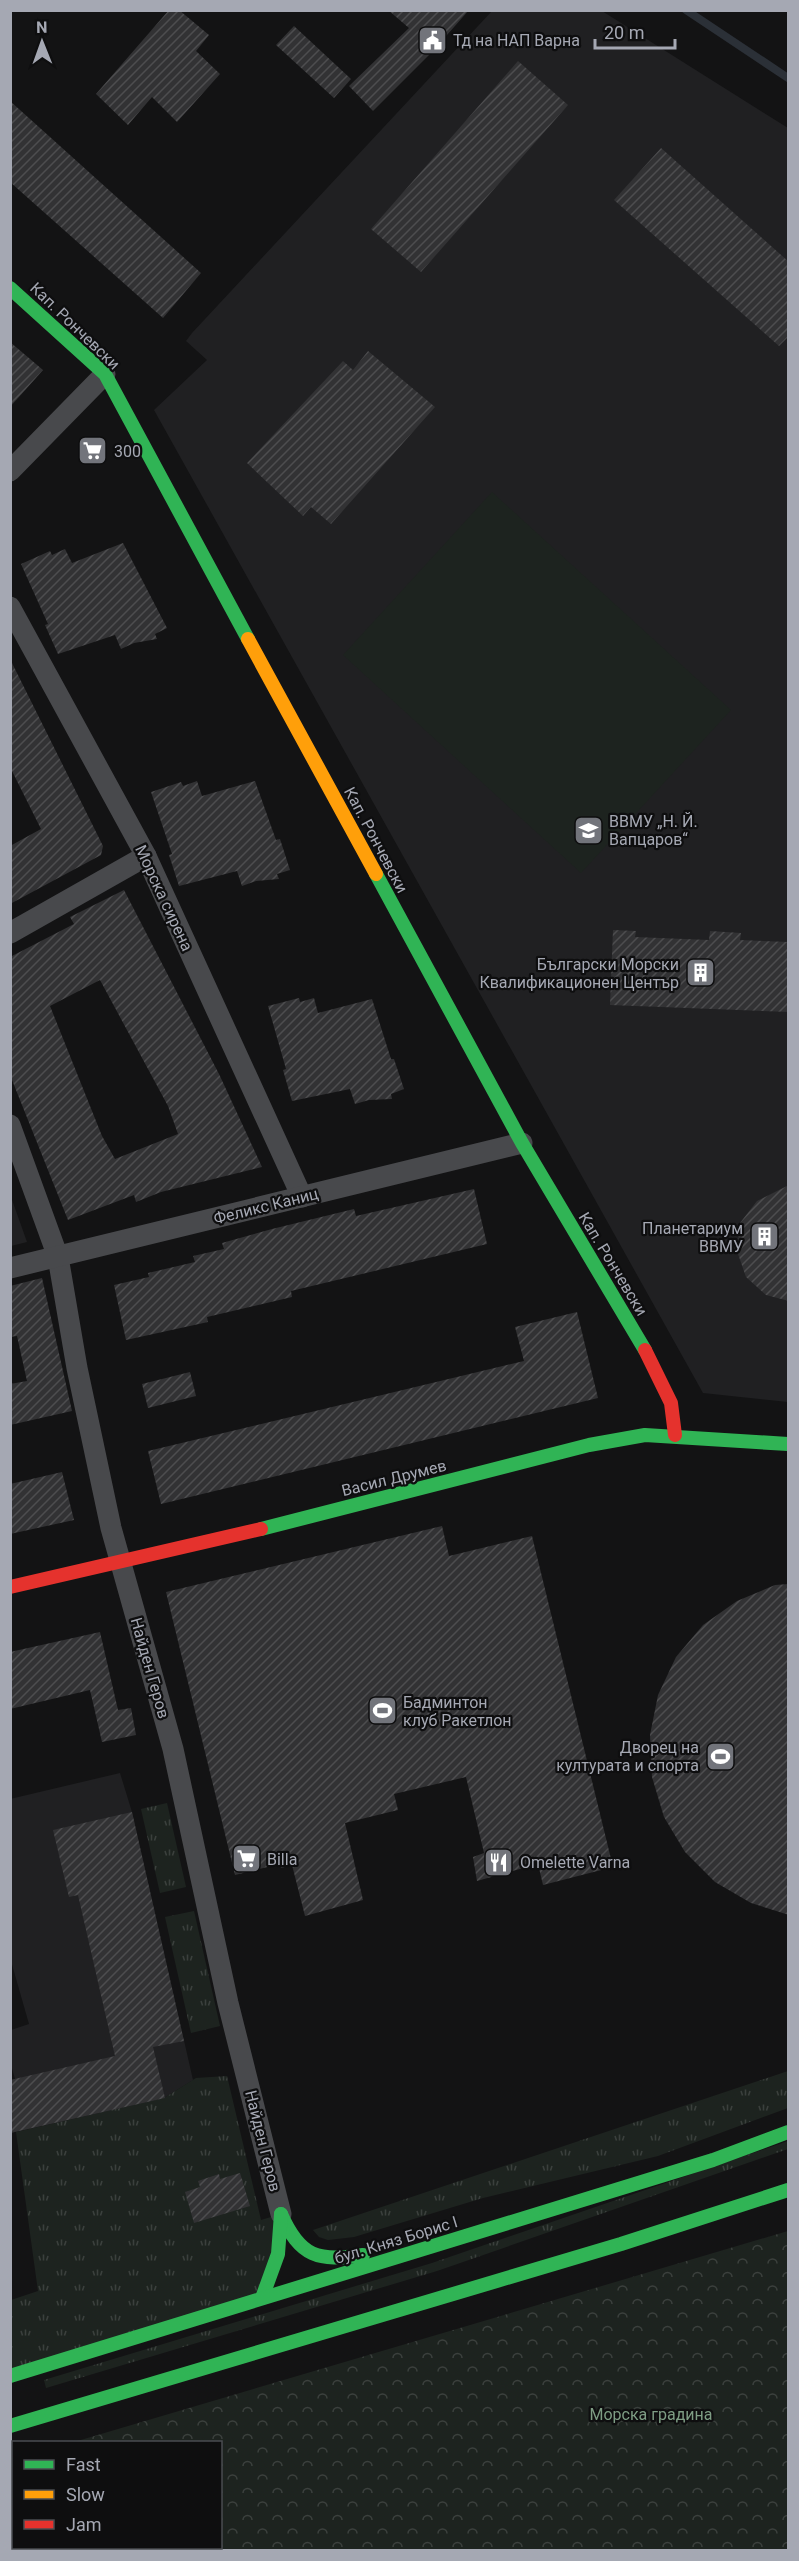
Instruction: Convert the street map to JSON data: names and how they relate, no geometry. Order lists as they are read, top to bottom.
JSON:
{
  "streets": {
    "street": [
      "Кап. Рончевски",
      "Морска сирена",
      "Феликс Каниц",
      "Васил Друмев",
      "Найден Геров",
      "бул. Княз Борис I"
    ]
  },
  "crossings": [
    ["Кап. Рончевски", "Феликс Каниц"],
    ["Кап. Рончевски", "Васил Друмев"],
    ["Морска сирена", "Феликс Каниц"],
    ["Феликс Каниц", "Найден Геров"],
    ["Васил Друмев", "Найден Геров"]
  ],
  "parks": ["Морска градина"],
  "places": {
    "public building": ["Тд на НАП Варна"],
    "supermarket": ["300", "Billa"],
    "school or university": ["ВВМУ „Н. Й. Вапцаров“"],
    "building": ["Български Морски Квалификационен Център", "Планетариум ВВМУ"],
    "sports": ["Бадминтон клуб Ракетлон", "Дворец на културата и спорта"],
    "restaurant": ["Omelette Varna"]
  },
  "legend": ["Fast", "Slow", "Jam"],
  "scale_bar": "20 m",
  "north": "top"
}
